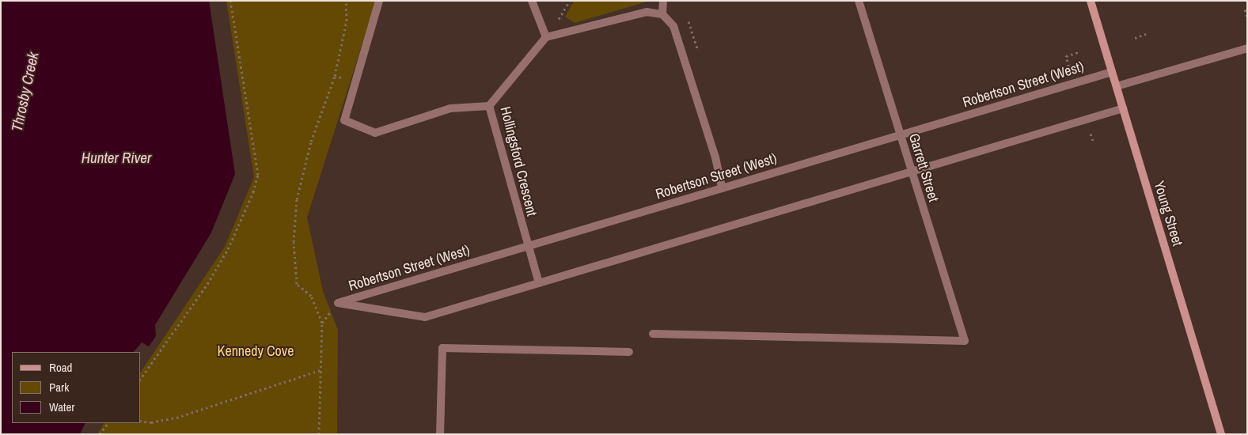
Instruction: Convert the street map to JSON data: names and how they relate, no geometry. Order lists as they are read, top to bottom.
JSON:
{
  "streets": {
    "main road": ["Young Street"],
    "street": ["Robertson Street (West)", "Hollingsford Crescent", "Garrett Street"]
  },
  "crossings": [
    ["Robertson Street (West)", "Hollingsford Crescent"],
    ["Robertson Street (West)", "Garrett Street"],
    ["Robertson Street (West)", "Young Street"]
  ],
  "water": ["Throsby Creek", "Hunter River"],
  "parks": ["Kennedy Cove"],
  "legend": ["Road", "Park", "Water"]
}
